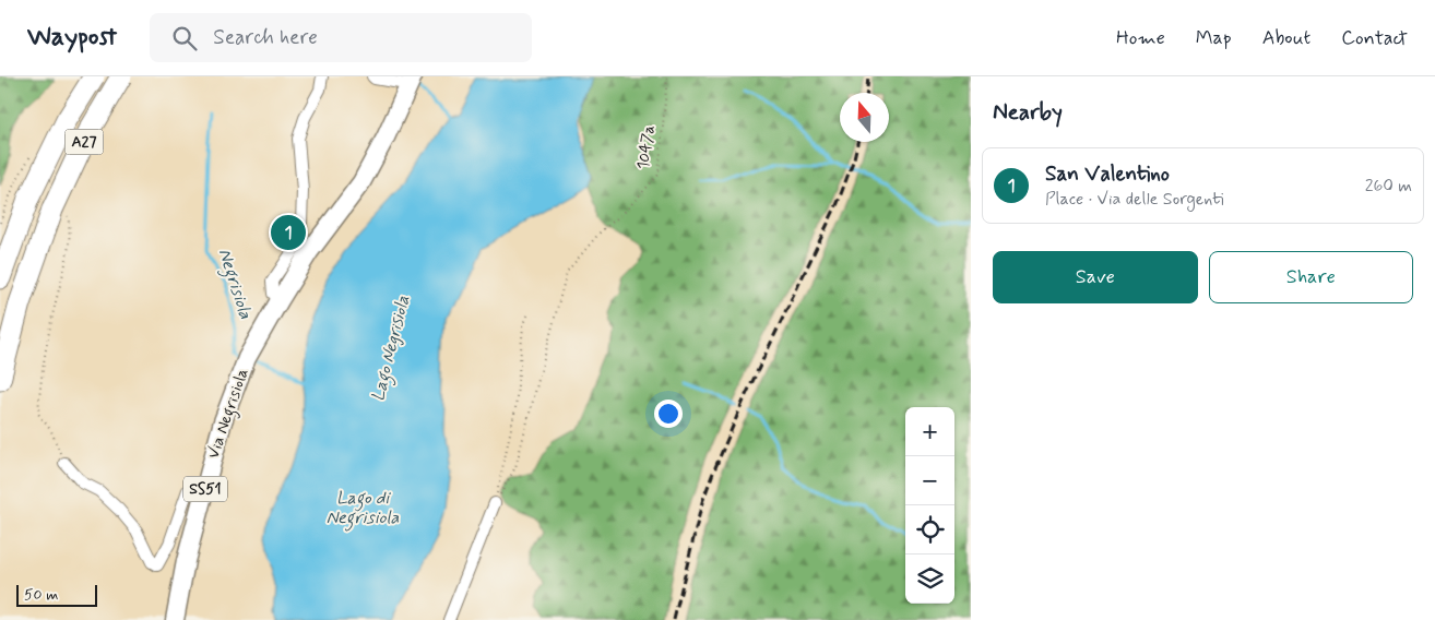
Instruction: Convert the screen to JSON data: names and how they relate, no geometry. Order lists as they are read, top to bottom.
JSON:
{
  "streets": {
    "highway": ["A27"],
    "main road": ["Via Negrisiola", "SS51"],
    "path": ["1047a"]
  },
  "water": ["Negrisiola", "Lago Negrisiola", "Lago di Negrisiola"],
  "scale_bar": "50 m",
  "north": "top",
  "page": {
    "header": "Waypost",
    "search": "Search here",
    "nav": [
      "Home",
      "Map",
      "About",
      "Contact"
    ],
    "heading": "Nearby",
    "list": [
      {
        "mark": "1",
        "name": "San Valentino",
        "note": "Place · Via delle Sorgenti",
        "value": "260 m"
      }
    ],
    "pins": "1",
    "buttons": ["Save", "Share"],
    "map_buttons": ["+", "−"],
    "scale": "50 m"
  }
}
